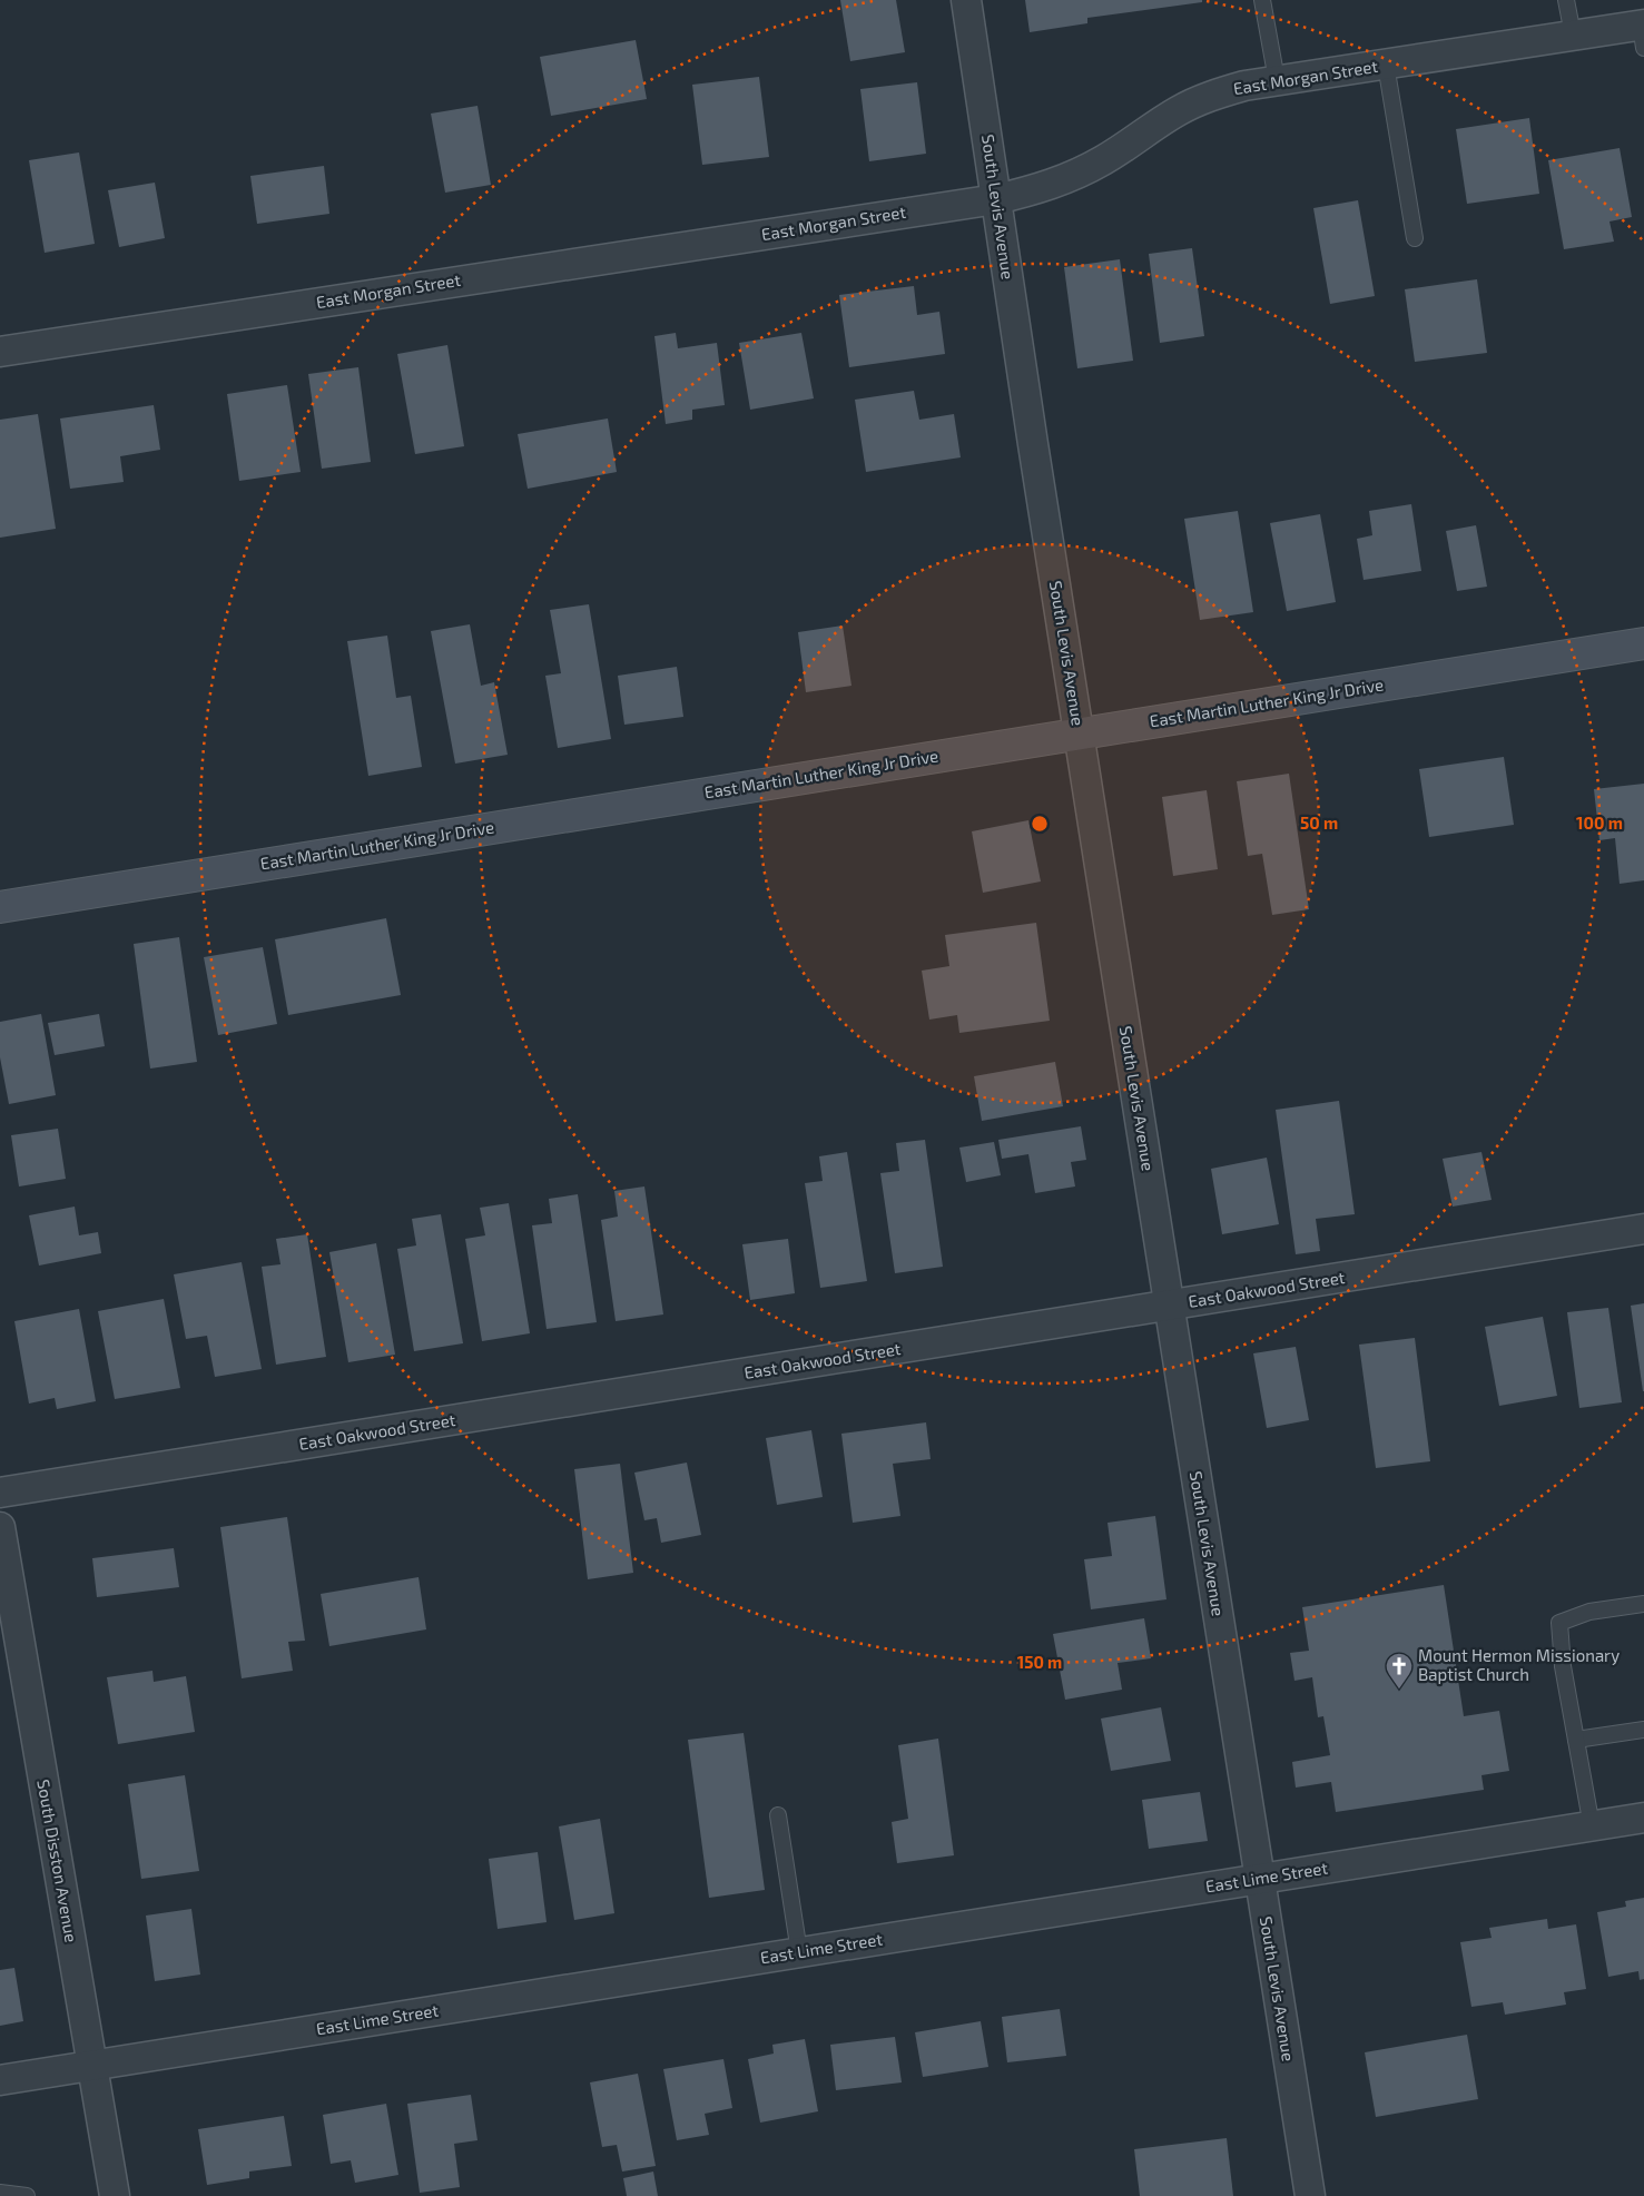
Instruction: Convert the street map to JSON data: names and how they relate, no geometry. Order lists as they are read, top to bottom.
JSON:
{
  "streets": {
    "street": [
      "East Morgan Street",
      "South Levis Avenue",
      "East Martin Luther King Jr Drive",
      "East Oakwood Street",
      "South Disston Avenue",
      "East Lime Street"
    ]
  },
  "crossings": [
    ["East Morgan Street", "South Levis Avenue"],
    ["South Levis Avenue", "East Martin Luther King Jr Drive"],
    ["South Levis Avenue", "East Oakwood Street"],
    ["South Levis Avenue", "East Lime Street"],
    ["South Disston Avenue", "East Lime Street"]
  ],
  "places": {
    "church": ["Mount Hermon Missionary Baptist Church"]
  },
  "rings": ["50 m", "100 m", "150 m"]
}
